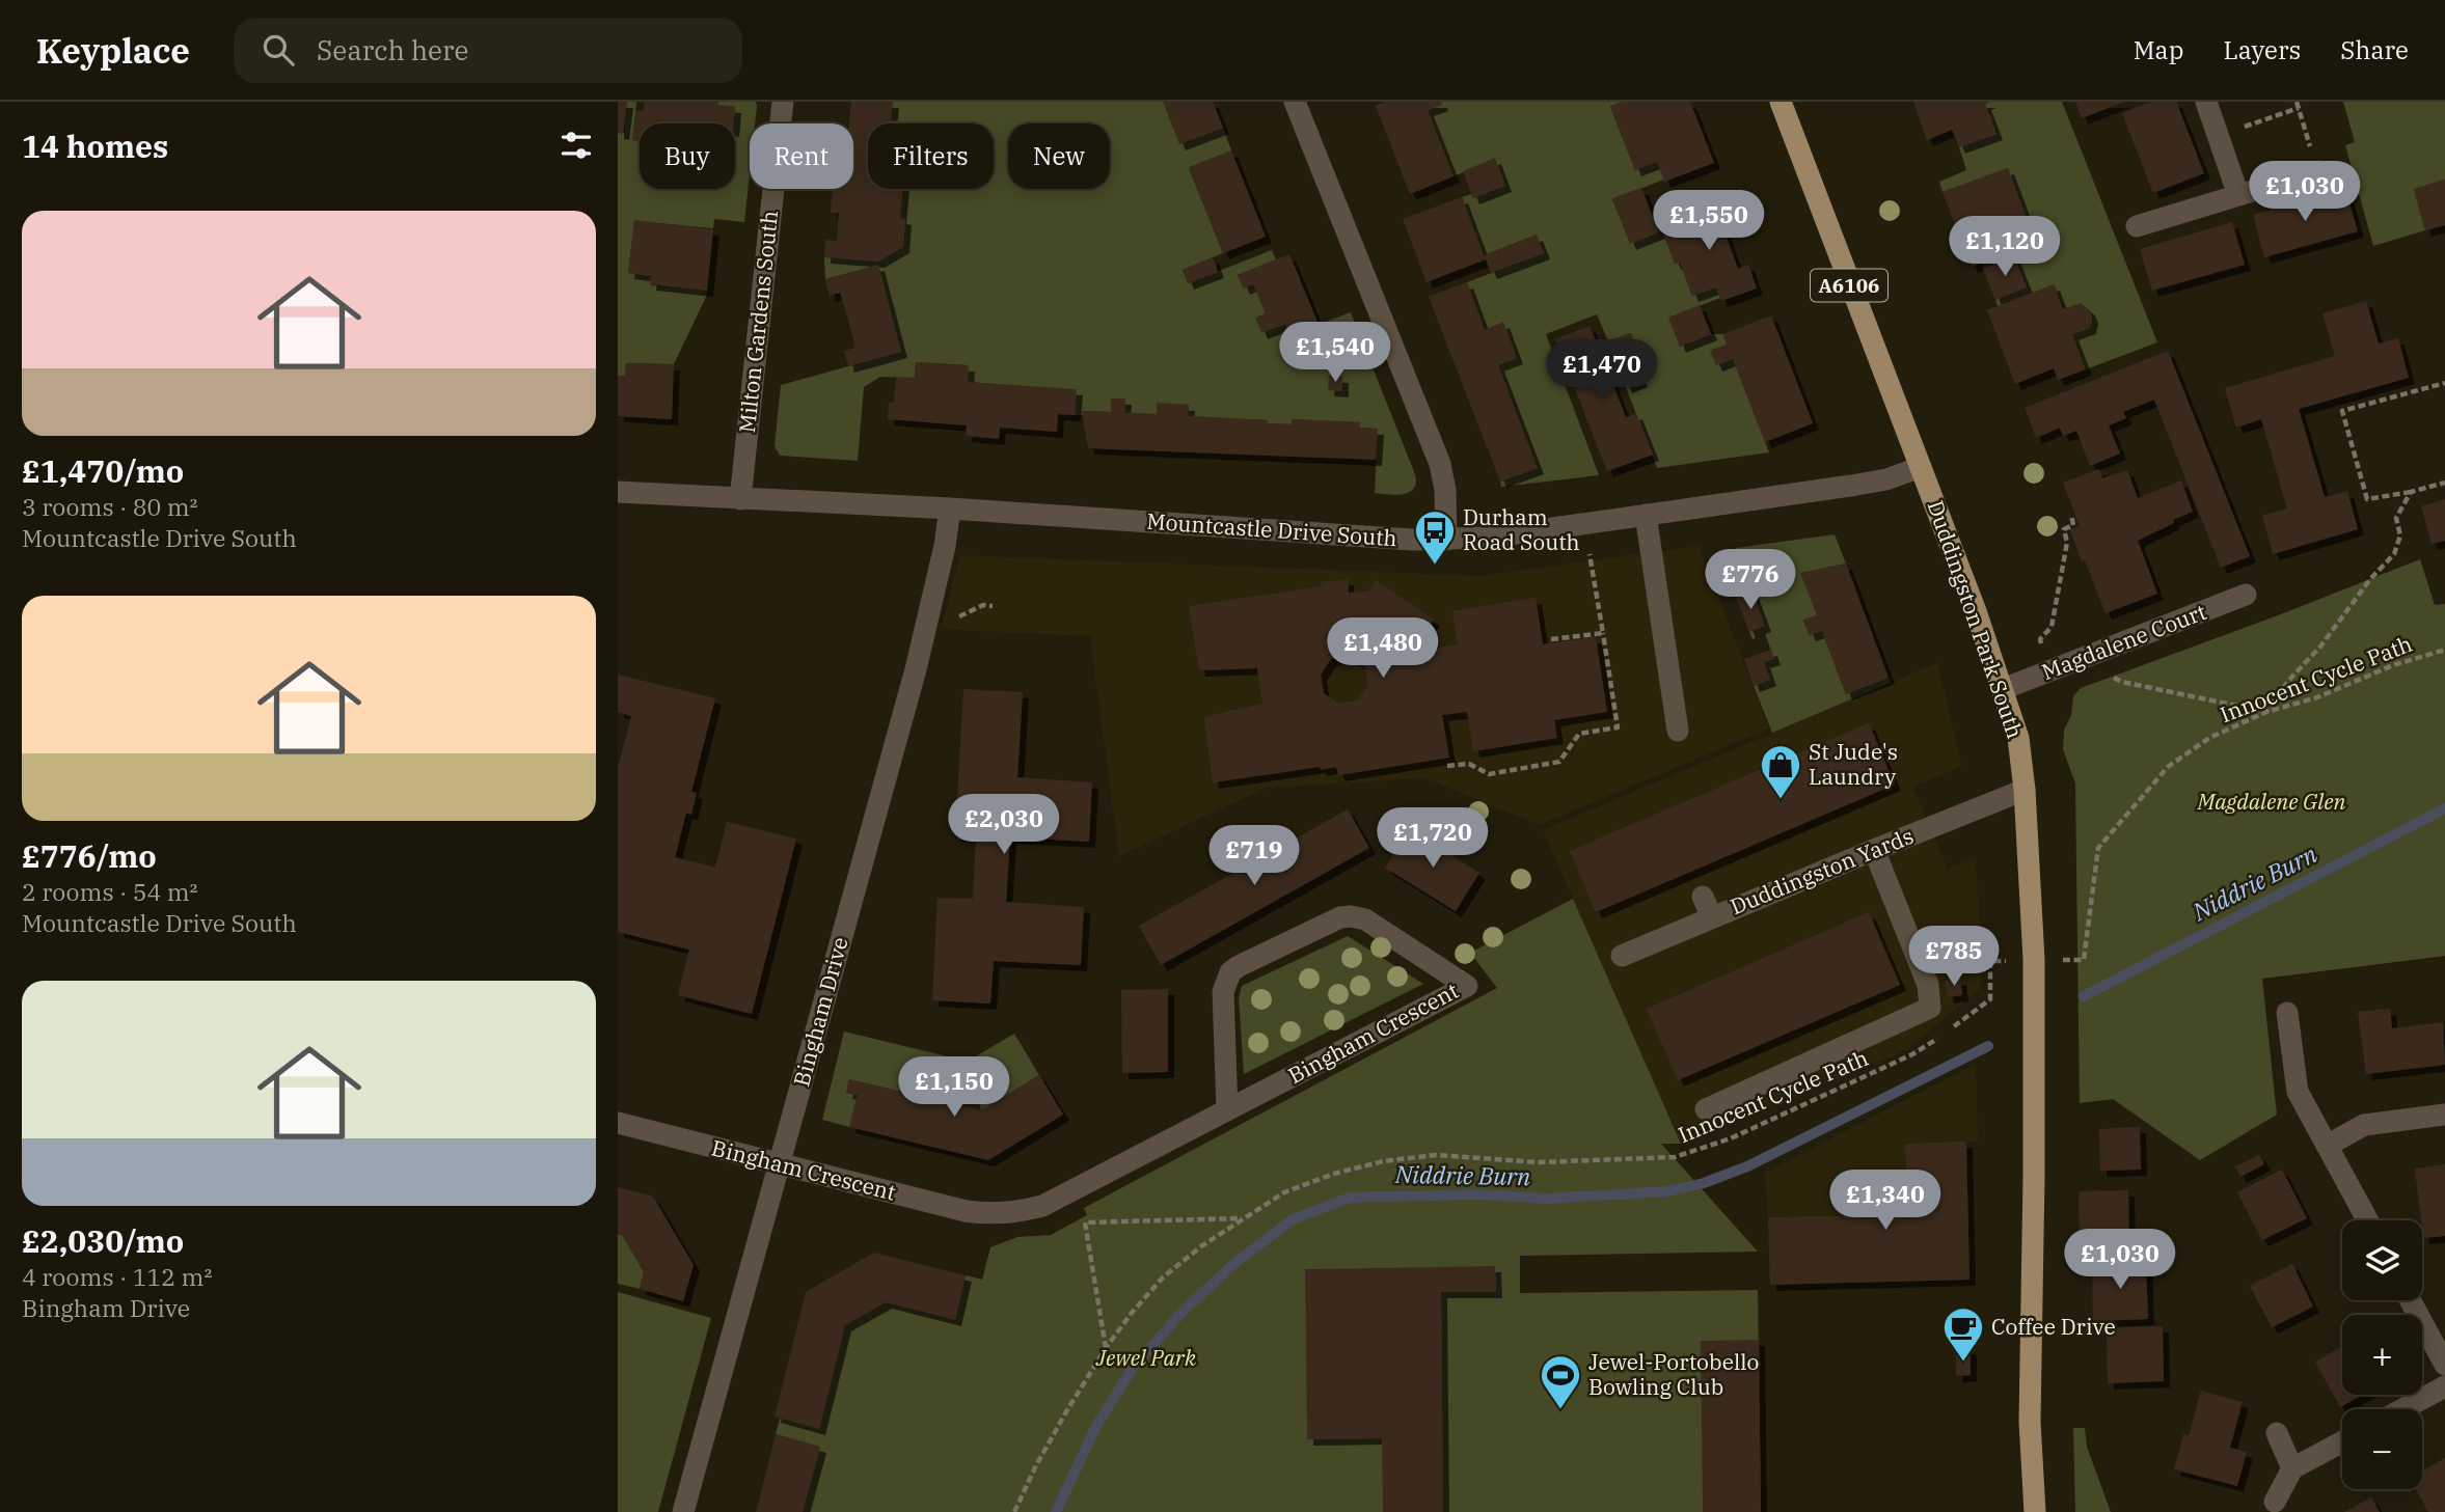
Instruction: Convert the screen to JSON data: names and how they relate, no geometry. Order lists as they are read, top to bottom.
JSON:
{
  "streets": {
    "main road": ["A6106", "Duddingston Park South"],
    "street": [
      "Milton Gardens South",
      "Mountcastle Drive South",
      "Magdalene Court",
      "Duddingston Yards",
      "Bingham Drive",
      "Bingham Crescent"
    ],
    "path": ["Innocent Cycle Path"]
  },
  "crossings": [
    ["Milton Gardens South", "Mountcastle Drive South"],
    ["Mountcastle Drive South", "Duddingston Park South"],
    ["Mountcastle Drive South", "Bingham Drive"],
    ["Duddingston Park South", "Magdalene Court"],
    ["Duddingston Park South", "Innocent Cycle Path"],
    ["Duddingston Park South", "Duddingston Yards"],
    ["Bingham Drive", "Bingham Crescent"]
  ],
  "water": ["Niddrie Burn"],
  "parks": ["Magdalene Glen", "Jewel Park"],
  "places": {
    "bus stop": ["Durham Road South"],
    "shop": ["St Jude's Laundry"],
    "cafe": ["Coffee Drive"],
    "sports": ["Jewel-Portobello Bowling Club"]
  },
  "page": {
    "header": "Keyplace",
    "search": "Search here",
    "nav": ["Map", "Layers", "Share"],
    "heading": "14 homes",
    "chip": [
      "Buy",
      "Rent",
      "Filters",
      "New"
    ],
    "price": [
      "£1,030",
      "£1,550",
      "£1,120",
      "£1,540",
      "£1,470",
      "£776",
      "£1,480",
      "£2,030",
      "£1,720",
      "£719",
      "£785",
      "£1,150",
      "£1,340",
      "£1,030"
    ],
    "list": [
      {
        "name": "£1,470/mo",
        "note": "3 rooms · 80 m² · Mountcastle Drive South"
      },
      {
        "name": "£776/mo",
        "note": "2 rooms · 54 m² · Mountcastle Drive South"
      },
      {
        "name": "£2,030/mo",
        "note": "4 rooms · 112 m² · Bingham Drive"
      }
    ],
    "map_buttons": ["+", "−"]
  }
}
